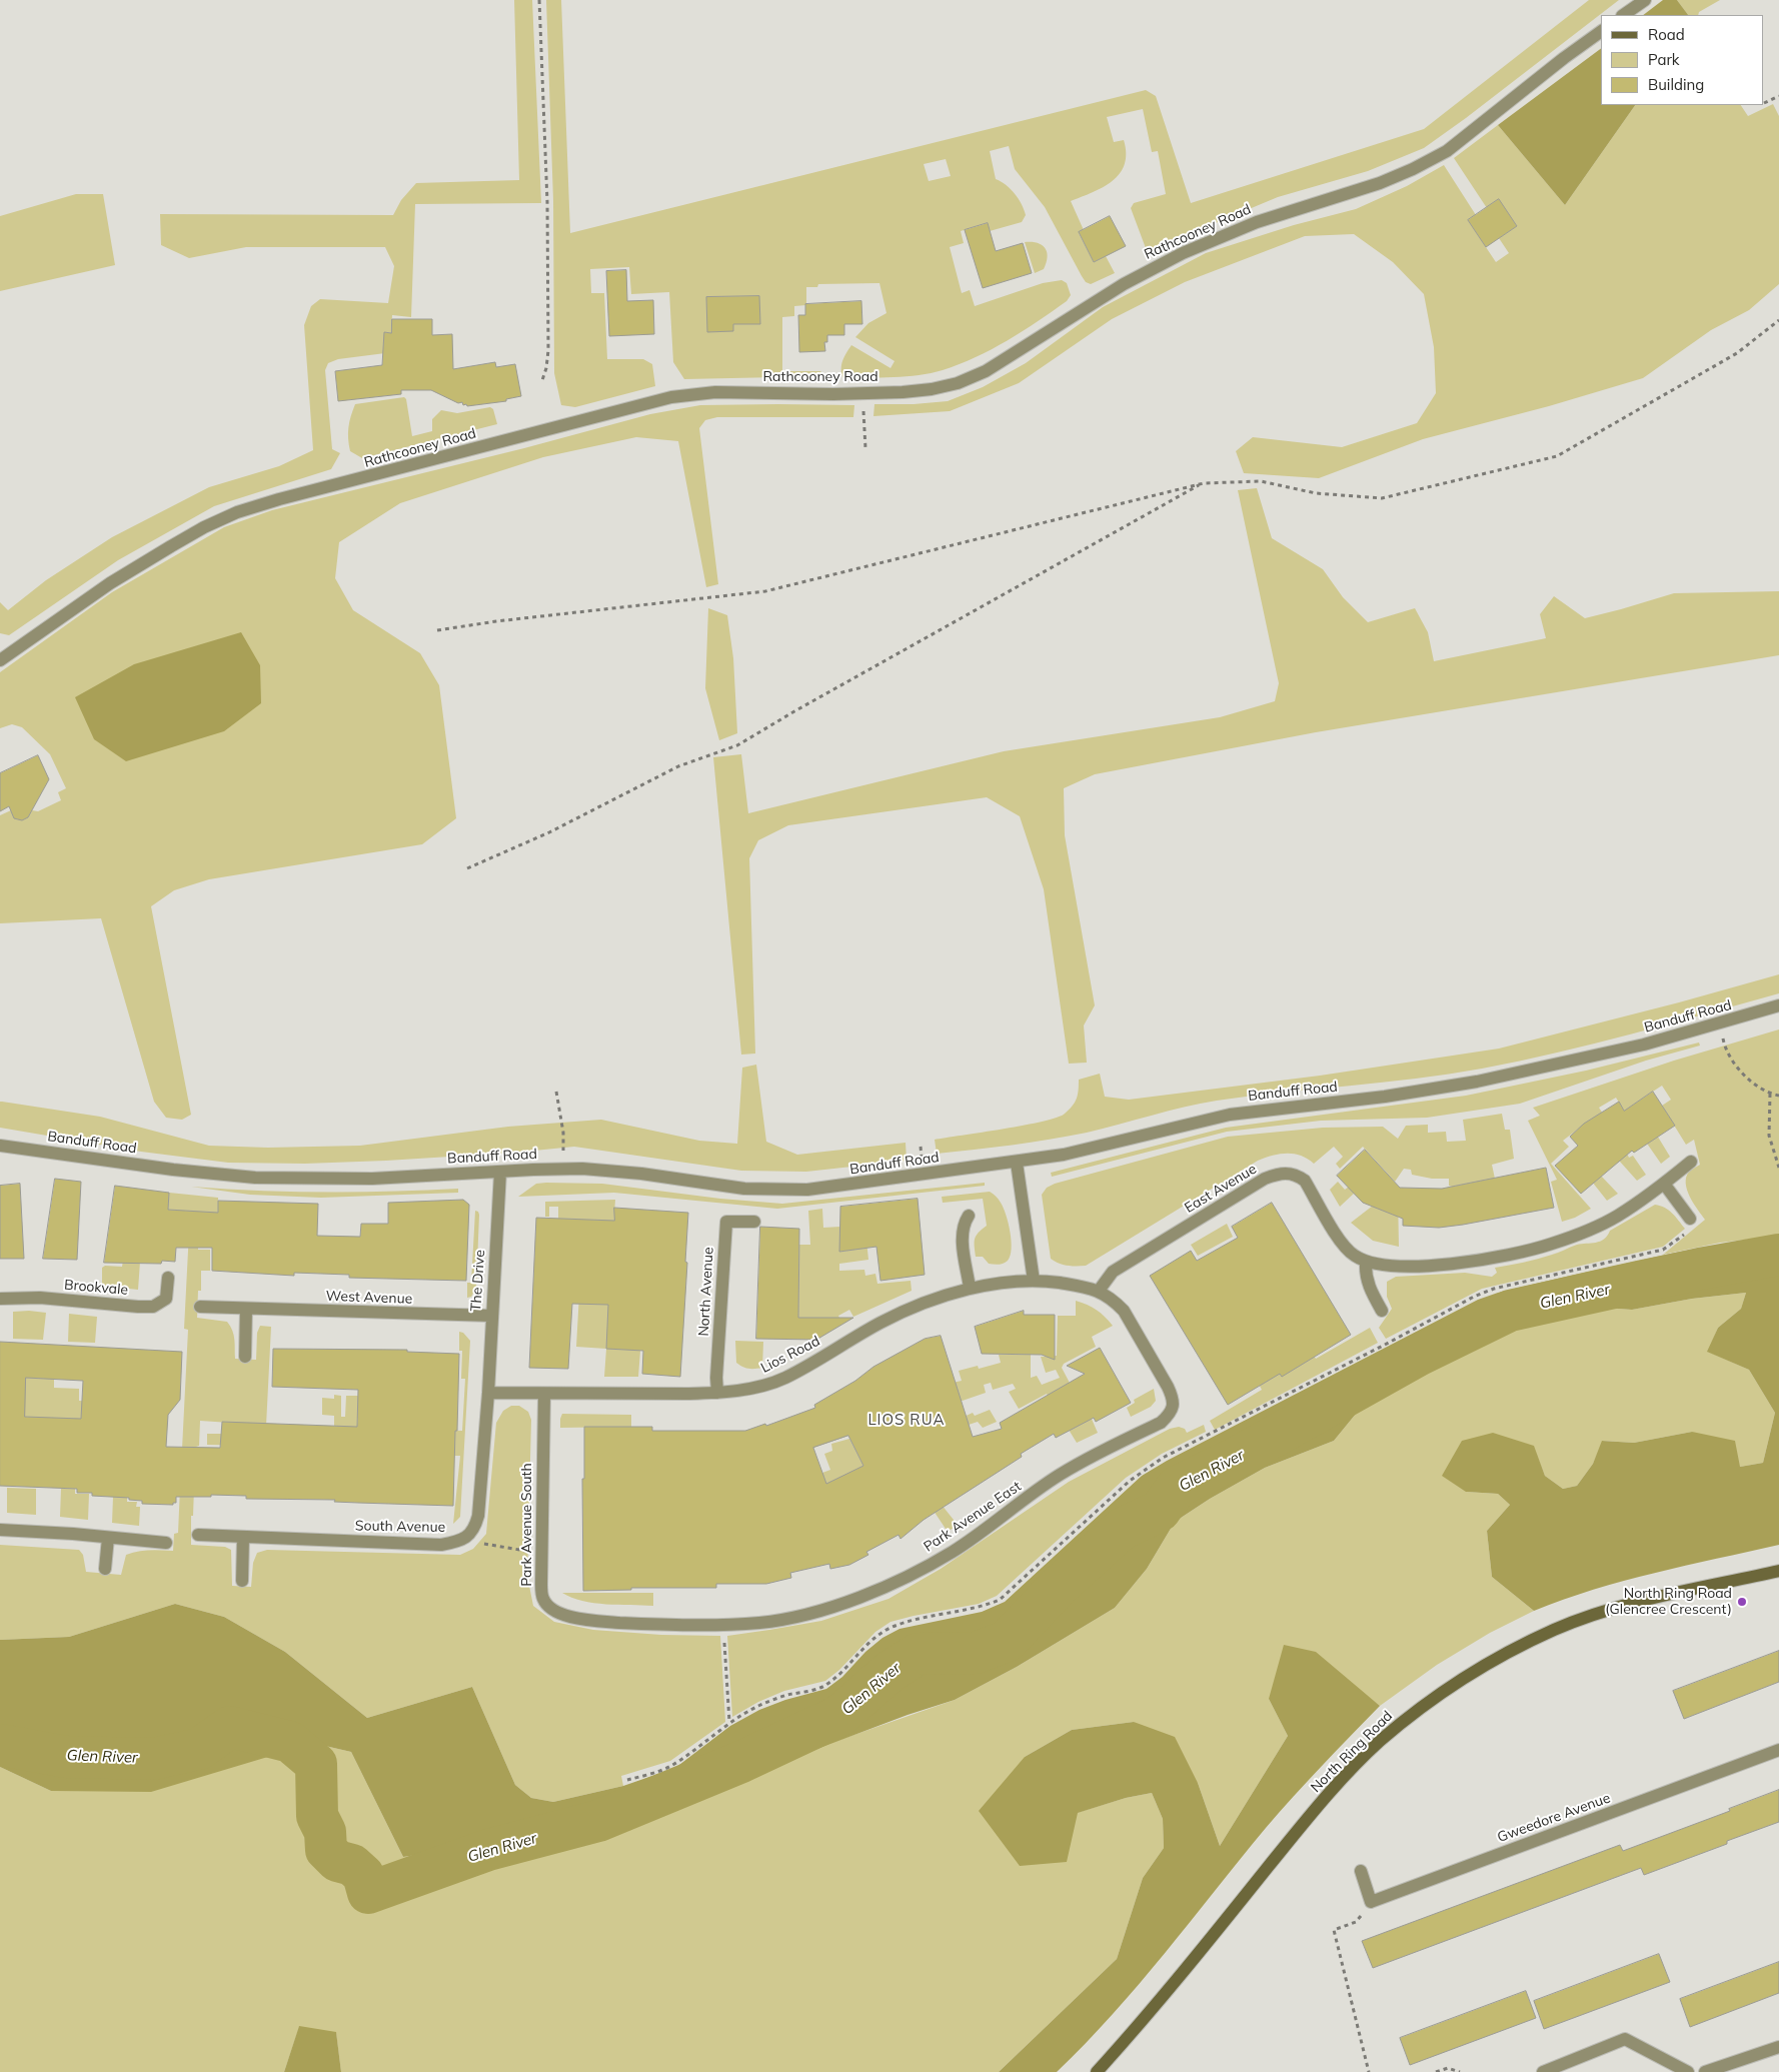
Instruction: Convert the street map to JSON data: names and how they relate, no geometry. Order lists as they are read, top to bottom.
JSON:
{
  "streets": {
    "main road": ["North Ring Road"],
    "street": [
      "Rathcooney Road",
      "Banduff Road",
      "East Avenue",
      "The Drive",
      "Brookvale",
      "North Avenue",
      "West Avenue",
      "Lios Road",
      "Park Avenue East",
      "Park Avenue South",
      "South Avenue",
      "Gweedore Avenue"
    ]
  },
  "crossings": [
    ["Banduff Road", "The Drive"],
    ["East Avenue", "Lios Road"],
    ["East Avenue", "Park Avenue East"],
    ["The Drive", "West Avenue"],
    ["The Drive", "Lios Road"],
    ["North Avenue", "Lios Road"],
    ["Lios Road", "Park Avenue East"],
    ["Lios Road", "Park Avenue South"],
    ["Park Avenue East", "Park Avenue South"]
  ],
  "districts": ["LIOS RUA"],
  "water": ["Glen River"],
  "places": ["North Ring Road (Glencree Crescent)"],
  "legend": ["Road", "Park", "Building"]
}
